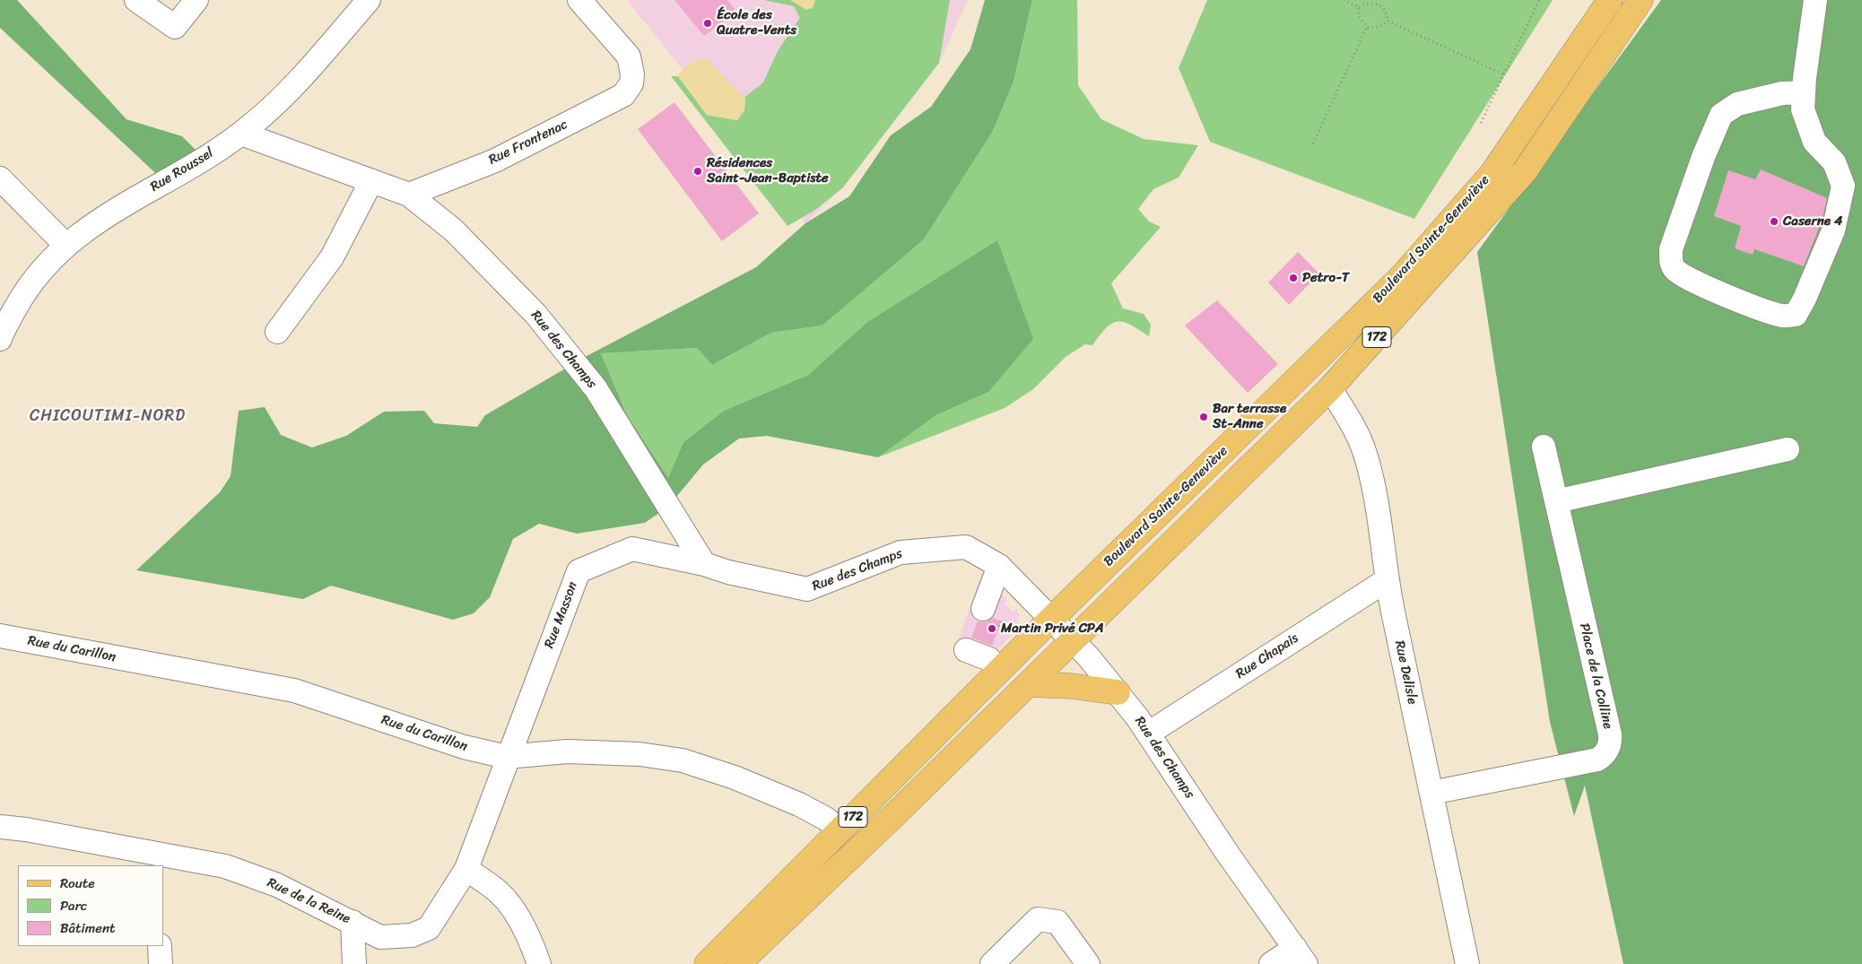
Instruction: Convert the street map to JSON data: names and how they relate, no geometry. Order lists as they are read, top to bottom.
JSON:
{
  "streets": {
    "main road": ["Boulevard Sainte-Geneviève", "172"],
    "street": [
      "Rue Frontenac",
      "Rue Roussel",
      "Rue des Champs",
      "Rue Masson",
      "Rue du Carillon",
      "Rue Chapais",
      "Rue Delisle",
      "Place de la Colline",
      "Rue de la Reine"
    ]
  },
  "crossings": [
    ["Rue Frontenac", "Rue des Champs"],
    ["Rue Roussel", "Rue des Champs"],
    ["Boulevard Sainte-Geneviève", "Rue des Champs"],
    ["Boulevard Sainte-Geneviève", "Rue du Carillon"],
    ["Boulevard Sainte-Geneviève", "Rue Delisle"],
    ["Rue des Champs", "Rue Masson"],
    ["Rue des Champs", "Rue Chapais"],
    ["Rue Masson", "Rue du Carillon"],
    ["Rue Masson", "Rue de la Reine"],
    ["Rue du Carillon", "Rue de la Reine"],
    ["Rue Chapais", "Rue Delisle"],
    ["Rue Delisle", "Place de la Colline"]
  ],
  "districts": ["CHICOUTIMI-NORD"],
  "places": [
    "École des Quatre-Vents",
    "Résidences Saint-Jean-Baptiste",
    "Caserne 4",
    "Petro-T",
    "Bar terrasse St-Anne",
    "Martin Privé CPA"
  ],
  "legend": ["Route", "Parc", "Bâtiment"]
}
